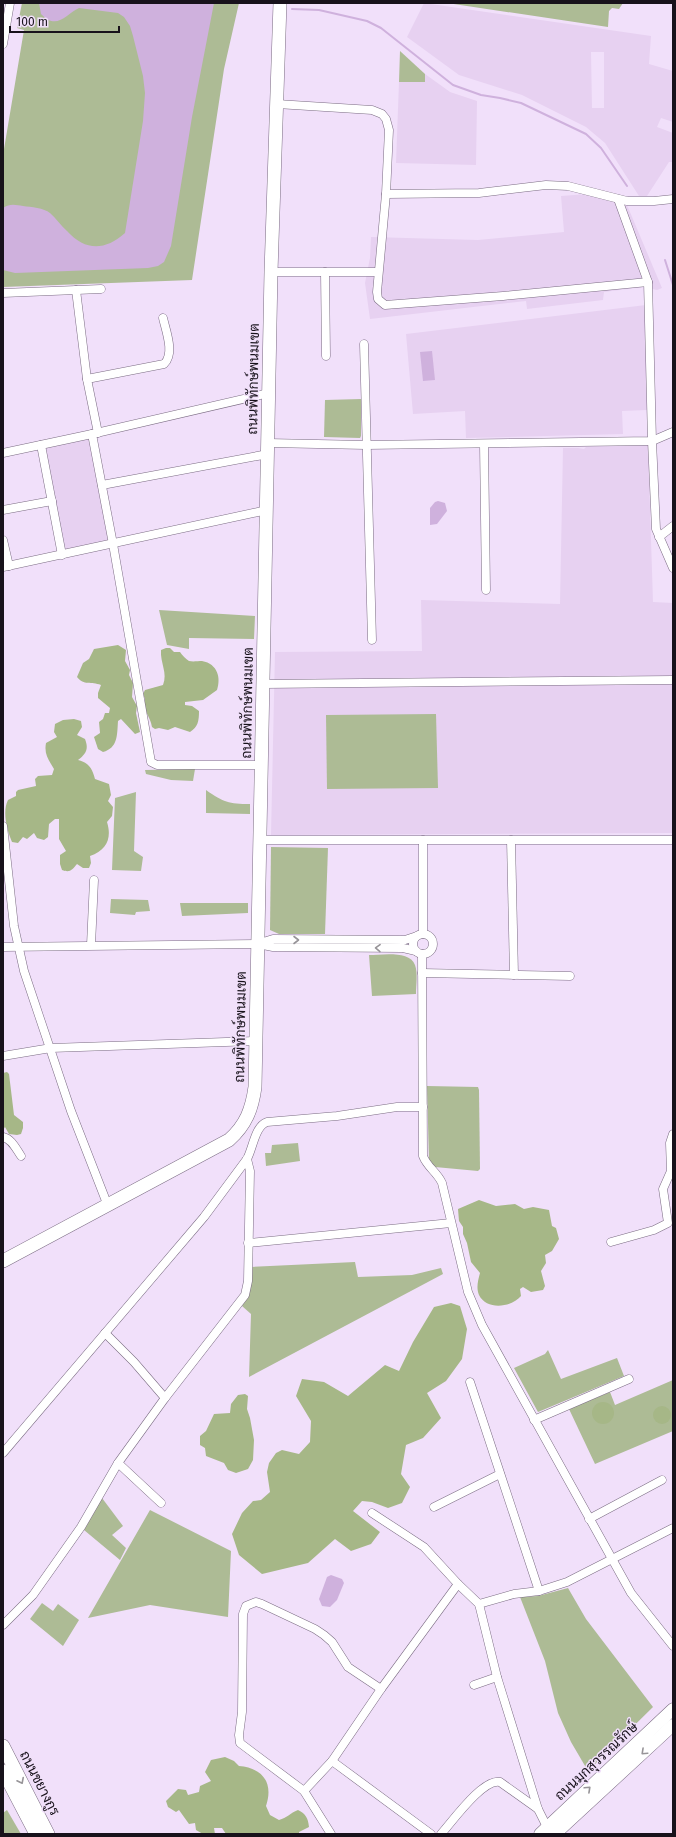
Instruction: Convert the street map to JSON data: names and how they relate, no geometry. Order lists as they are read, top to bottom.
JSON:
{
  "streets": {
    "main road": ["ถนนพิทักษ์พนมเขต", "ถนนมุกสุวรรณรักษ์", "ถนนชยางกูร"]
  },
  "scale_bar": "100 m"
}
